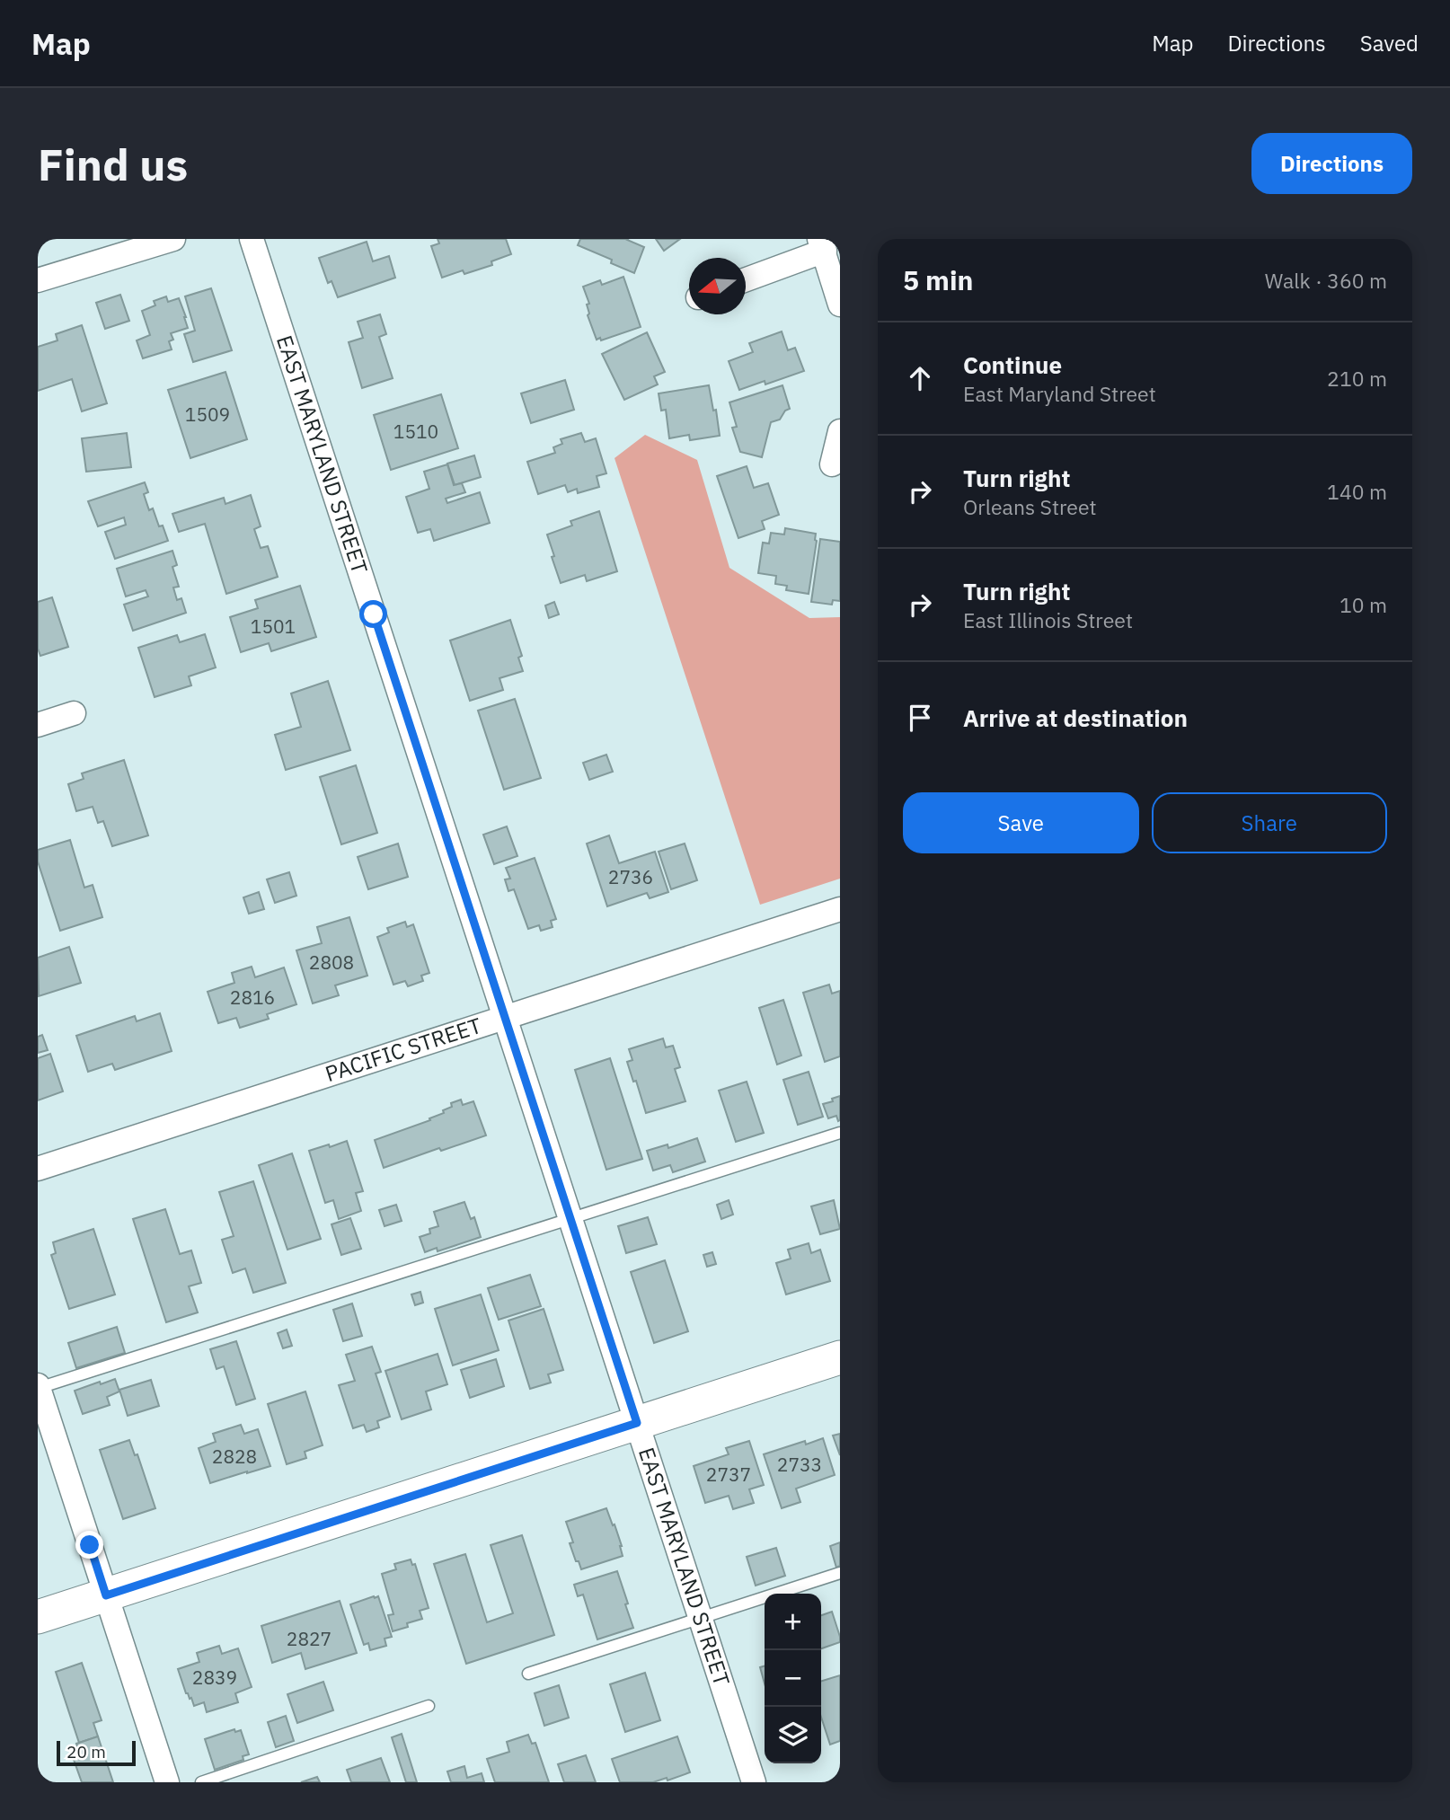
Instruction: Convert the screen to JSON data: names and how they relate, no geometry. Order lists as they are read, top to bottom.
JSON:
{
  "streets": {
    "street": ["EAST MARYLAND STREET", "PACIFIC STREET"]
  },
  "crossings": [
    ["EAST MARYLAND STREET", "PACIFIC STREET"]
  ],
  "house_numbers": [
    "1509",
    "1510",
    "1501",
    "2736",
    "2808",
    "2816",
    "2828",
    "2733",
    "2737",
    "2827",
    "2839"
  ],
  "scale_bar": "20 m",
  "north": "left",
  "page": {
    "header": "Map",
    "nav": ["Map", "Directions", "Saved"],
    "buttons": [
      "Directions",
      ["Save", "Share"]
    ],
    "title": "Find us",
    "heading": ["5 min", "Walk · 360 m"],
    "list": [
      ["Continue", "East Maryland Street", "210 m"],
      ["Turn right", "Orleans Street", "140 m"],
      ["Turn right", "East Illinois Street", "10 m"],
      "Arrive at destination"
    ],
    "map_buttons": ["+", "−"],
    "scale": "20 m"
  }
}
